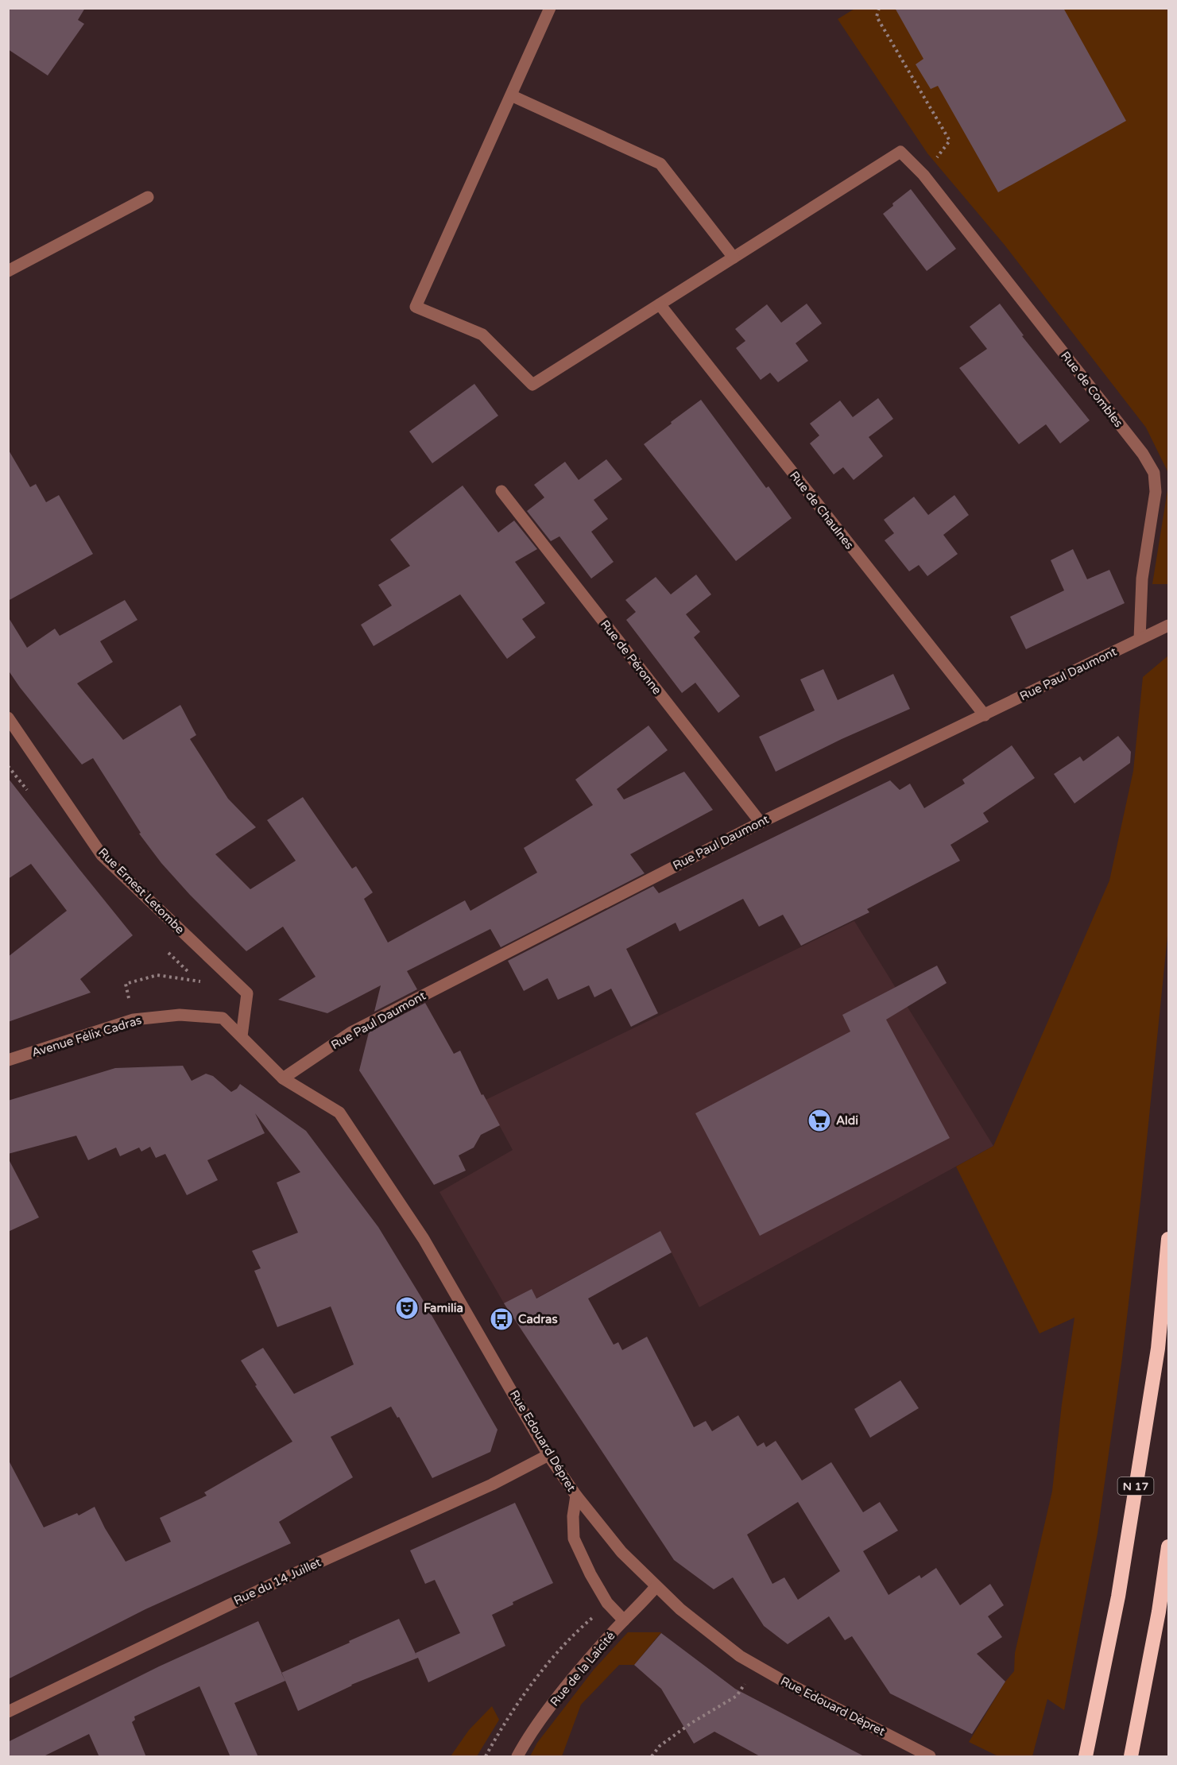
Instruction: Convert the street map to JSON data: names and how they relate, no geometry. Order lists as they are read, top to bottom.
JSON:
{
  "streets": {
    "highway": ["N 17"],
    "street": [
      "Rue de Combles",
      "Rue de Chaulnes",
      "Rue de Péronne",
      "Rue Paul Daumont",
      "Rue Ernest Letombe",
      "Avenue Félix Cadras",
      "Rue Edouard Dépret",
      "Rue du 14 Juillet",
      "Rue de la Laicité"
    ]
  },
  "crossings": [
    ["Rue de Combles", "Rue Paul Daumont"],
    ["Rue de Chaulnes", "Rue Paul Daumont"],
    ["Rue de Péronne", "Rue Paul Daumont"],
    ["Rue Paul Daumont", "Avenue Félix Cadras"],
    ["Rue Paul Daumont", "Rue Edouard Dépret"],
    ["Rue Ernest Letombe", "Avenue Félix Cadras"],
    ["Avenue Félix Cadras", "Rue Edouard Dépret"],
    ["Rue Edouard Dépret", "Rue du 14 Juillet"],
    ["Rue Edouard Dépret", "Rue de la Laicité"]
  ],
  "places": {
    "supermarket": ["Aldi"],
    "theatre": ["Familia"],
    "bus stop": ["Cadras"]
  }
}
